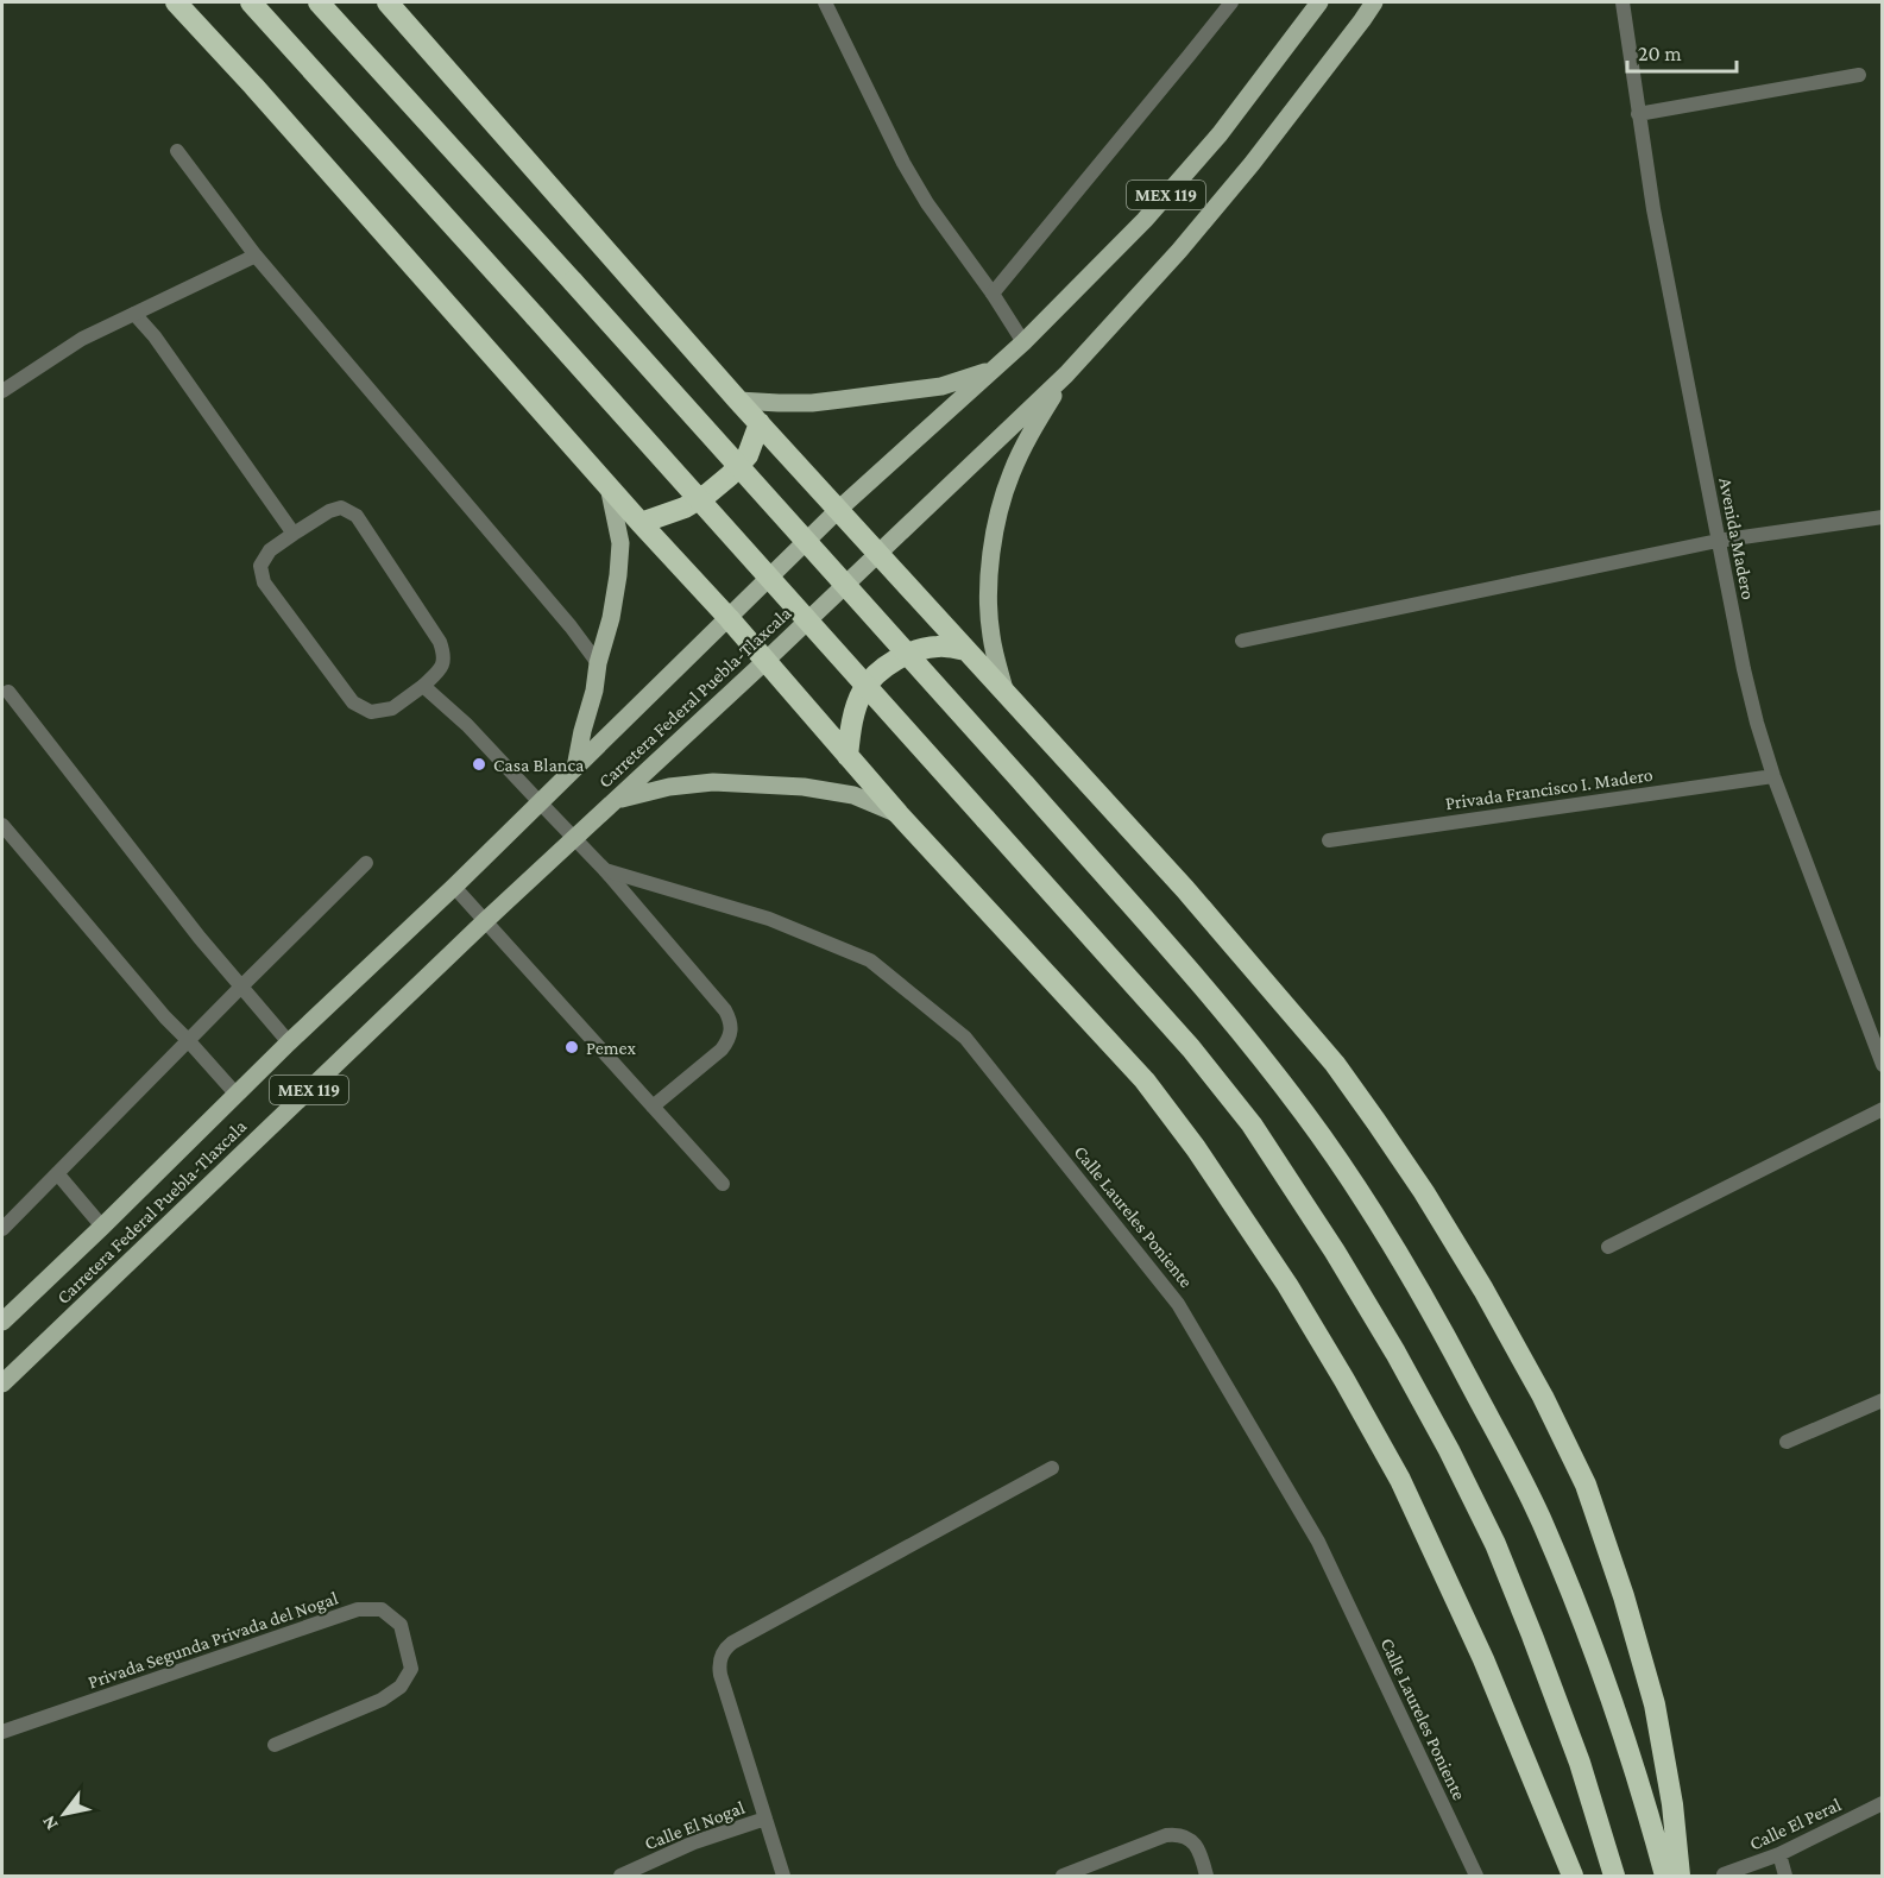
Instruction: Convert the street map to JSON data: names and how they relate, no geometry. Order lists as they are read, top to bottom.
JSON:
{
  "streets": {
    "main road": ["MEX 119", "Carretera Federal Puebla-Tlaxcala"],
    "street": [
      "Avenida Madero",
      "Privada Francisco I. Madero",
      "Calle Laureles Poniente",
      "Privada Segunda Privada del Nogal",
      "Calle El Peral",
      "Calle El Nogal"
    ]
  },
  "crossings": [
    ["Avenida Madero", "Privada Francisco I. Madero"],
    ["Carretera Federal Puebla-Tlaxcala", "Calle Laureles Poniente"]
  ],
  "places": ["Casa Blanca", "Pemex"],
  "scale_bar": "20 m",
  "north": "bottom left"
}
